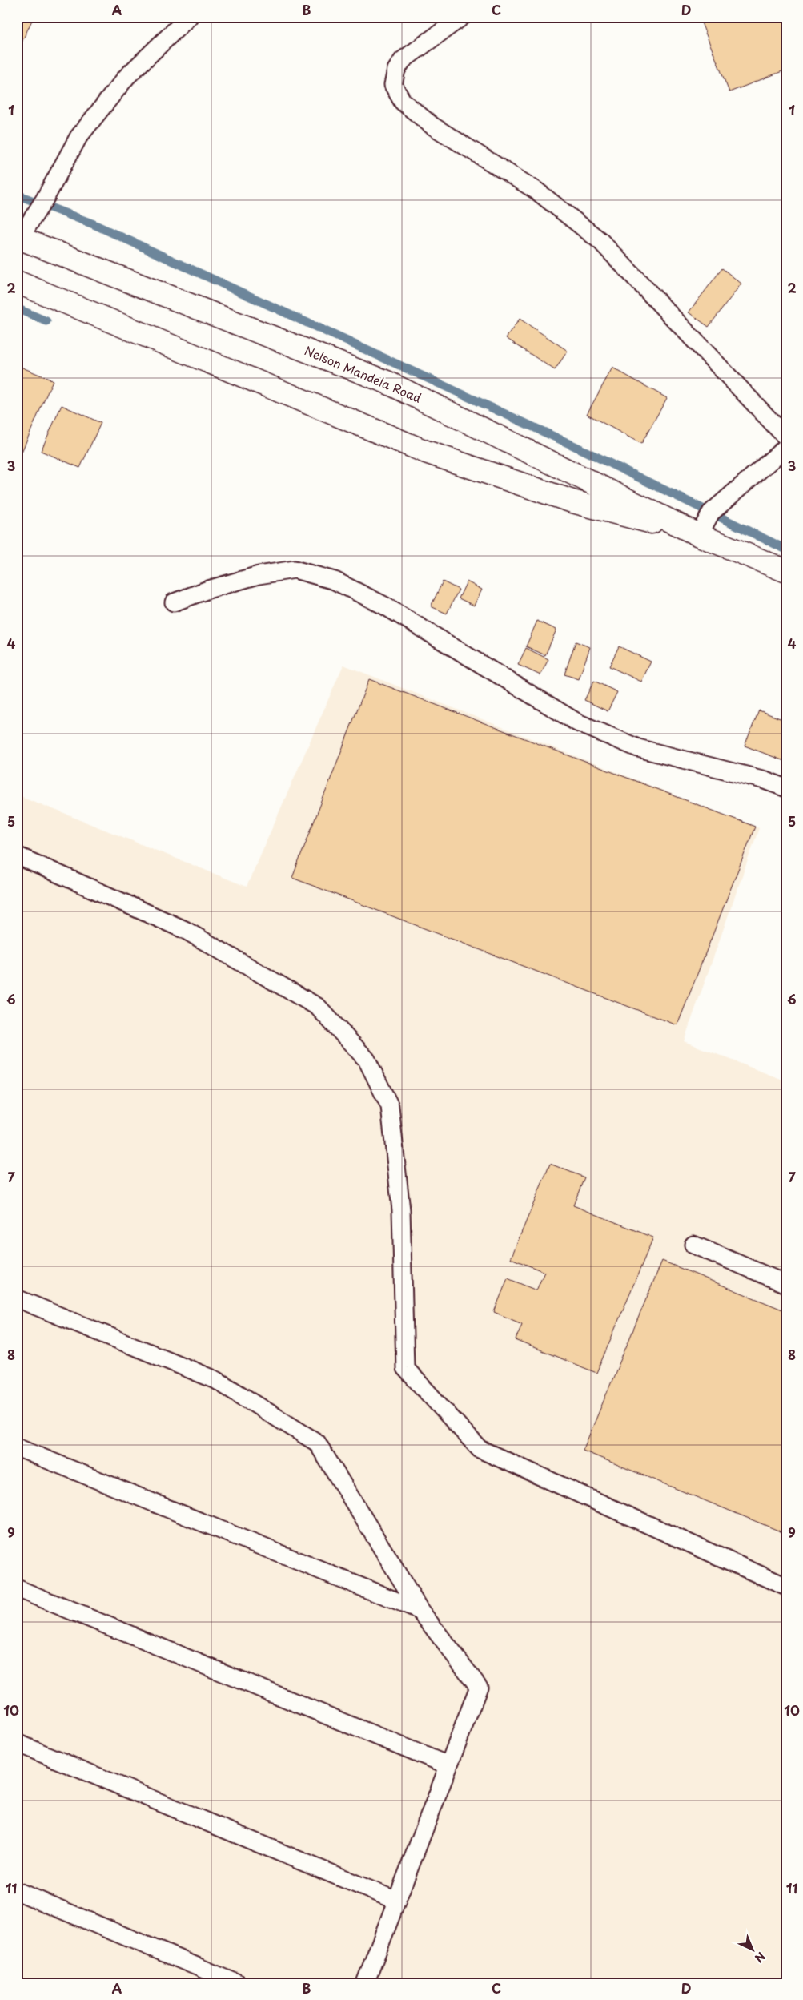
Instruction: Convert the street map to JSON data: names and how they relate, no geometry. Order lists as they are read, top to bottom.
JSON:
{
  "streets": {
    "main road": ["Nelson Mandela Road"]
  },
  "north": "bottom right",
  "grid": {
    "columns": [
      "A",
      "B",
      "C",
      "D"
    ],
    "rows": [
      "1",
      "2",
      "3",
      "4",
      "5",
      "6",
      "7",
      "8",
      "9",
      "10",
      "11"
    ]
  }
}
